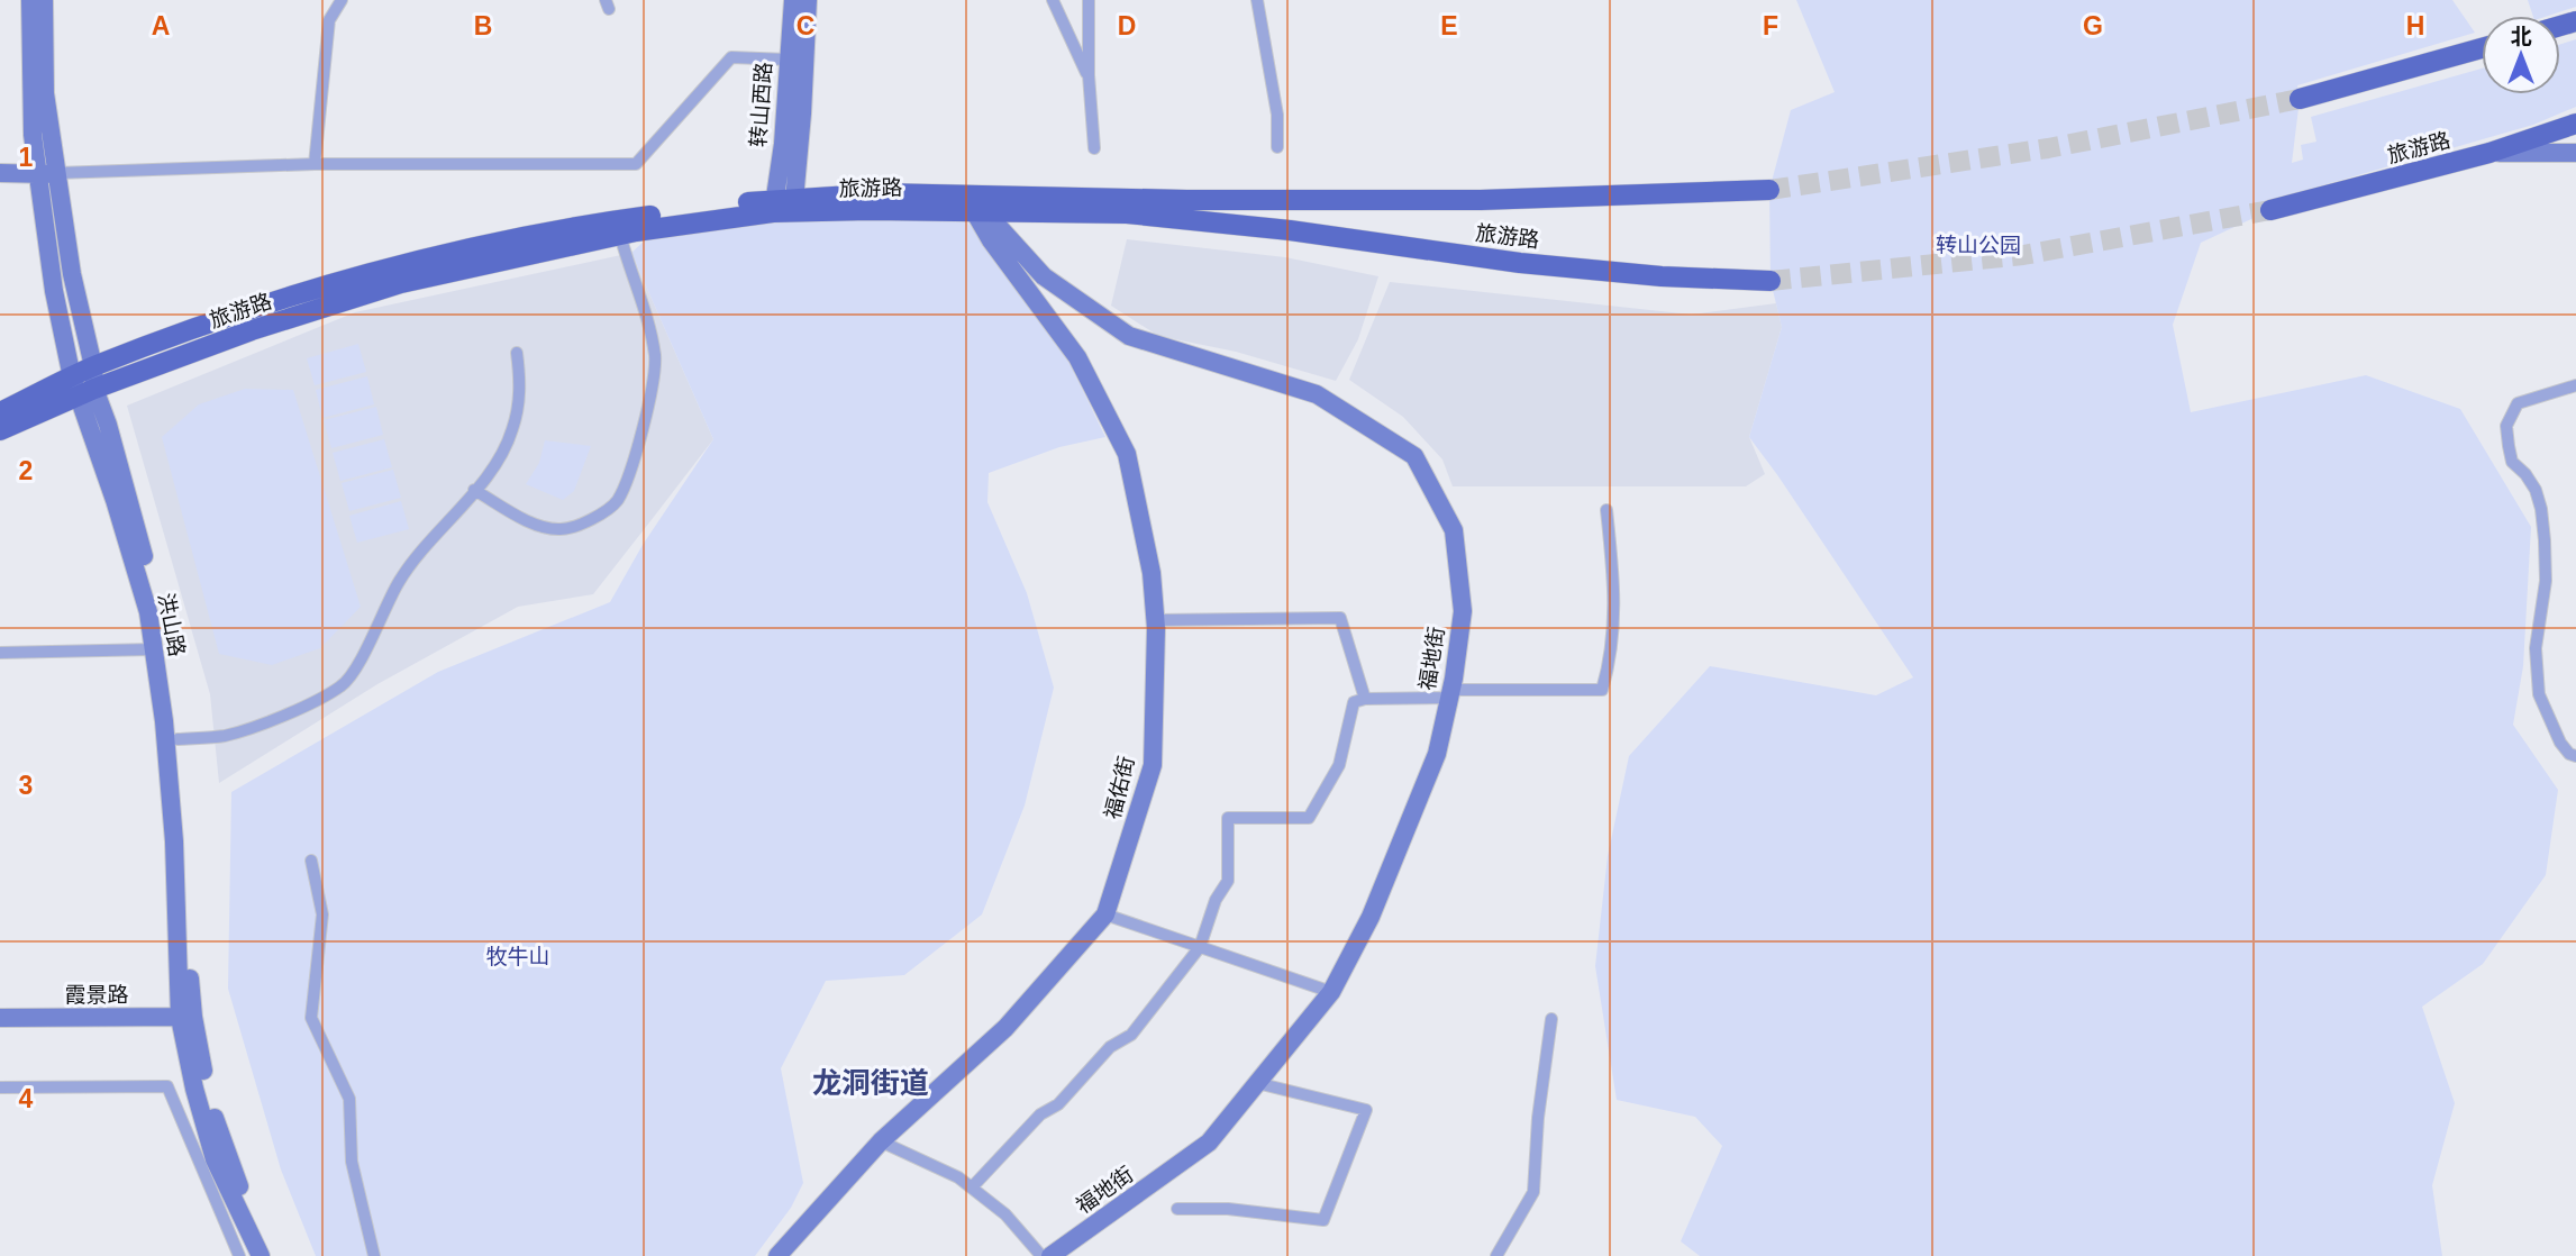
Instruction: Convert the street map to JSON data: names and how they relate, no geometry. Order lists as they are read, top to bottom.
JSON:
{
  "streets": {
    "main road": ["旅游路"],
    "street": [
      "转山西路",
      "洪山路",
      "福地街",
      "福佑街",
      "霞景路"
    ]
  },
  "crossings": [
    ["转山西路", "旅游路"],
    ["旅游路", "洪山路"],
    ["旅游路", "福地街"],
    ["旅游路", "福佑街"],
    ["洪山路", "霞景路"],
    ["福地街", "福佑街"]
  ],
  "districts": ["龙洞街道"],
  "parks": ["转山公园", "牧牛山"],
  "north": "top",
  "grid": {
    "columns": [
      "A",
      "B",
      "C",
      "D",
      "E",
      "F",
      "G",
      "H"
    ],
    "rows": [
      "1",
      "2",
      "3",
      "4"
    ]
  }
}
